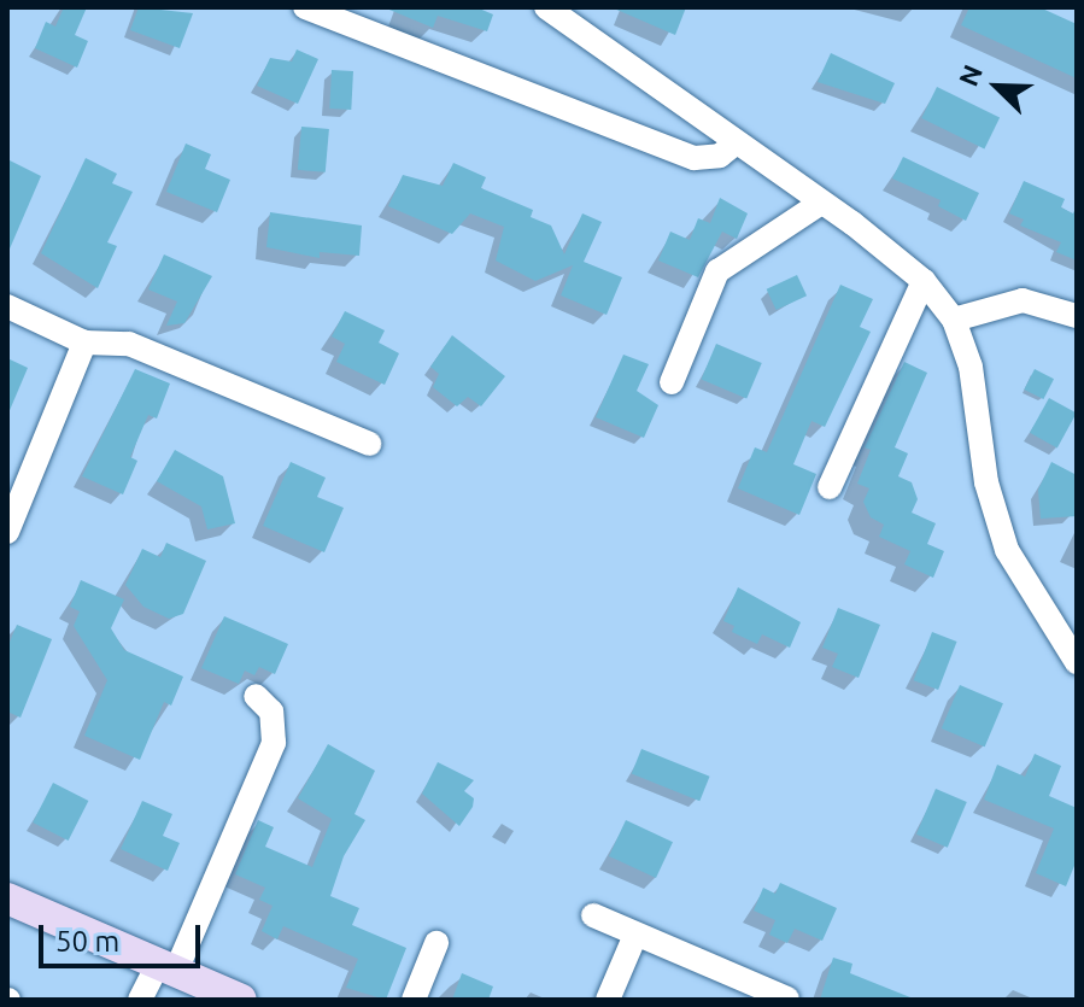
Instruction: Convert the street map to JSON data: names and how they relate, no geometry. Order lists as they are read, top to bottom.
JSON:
{
  "scale_bar": "50 m",
  "north": "top left"
}
